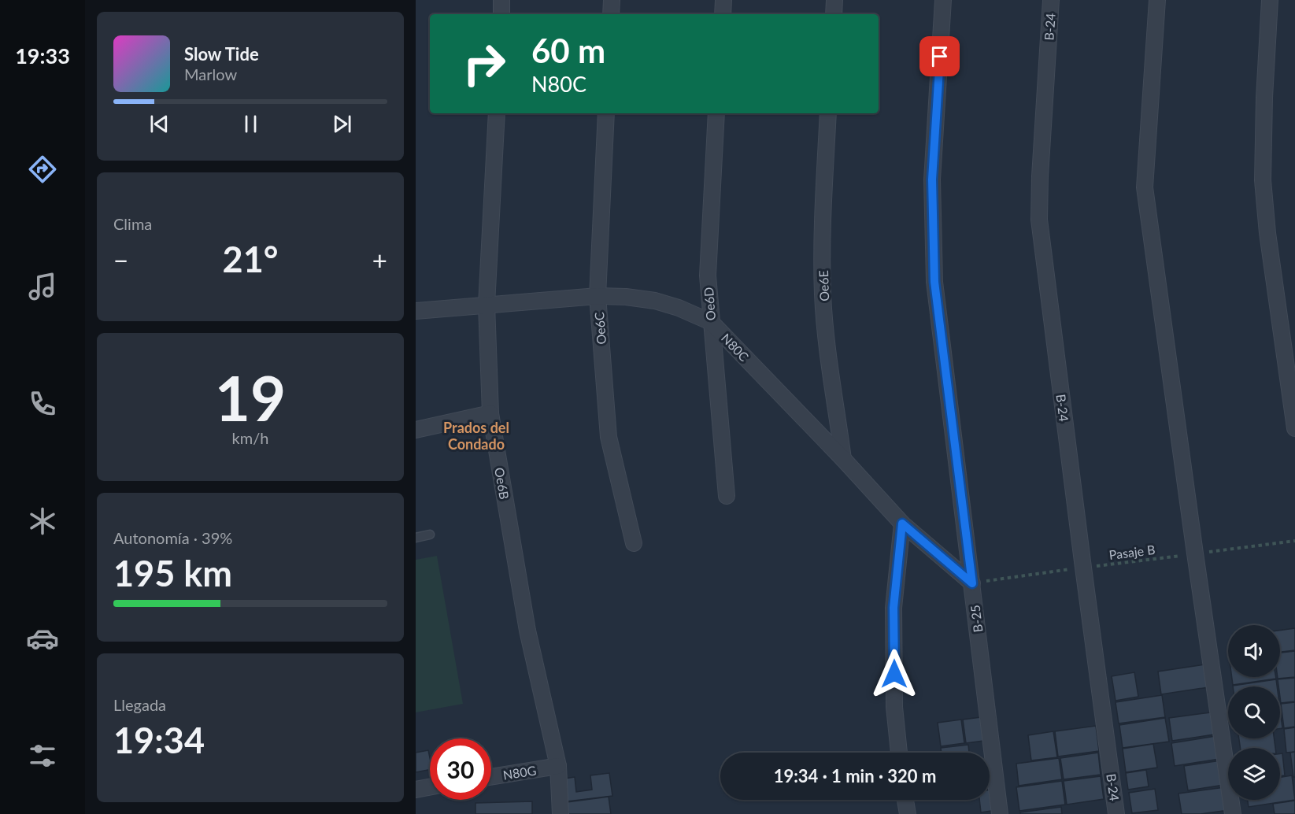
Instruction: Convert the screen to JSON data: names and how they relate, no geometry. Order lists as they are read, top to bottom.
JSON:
{
  "streets": {
    "street": [
      "B-24",
      "Oe6E",
      "Oe6D",
      "Oe6C",
      "N80C",
      "Oe6B",
      "B-25",
      "N80G"
    ],
    "path": ["Pasaje B"]
  },
  "crossings": [
    ["B-24", "Pasaje B"],
    ["Oe6E", "N80C"],
    ["Oe6D", "N80C"],
    ["Oe6C", "N80C"],
    ["N80C", "Oe6B"],
    ["N80C", "Pasaje B"],
    ["N80C", "B-25"],
    ["Oe6B", "N80G"],
    ["Pasaje B", "B-25"]
  ],
  "districts": ["Prados del Condado"],
  "page": {
    "tabs": "19:33",
    "turn": ["60 m", "N80C"],
    "song": ["Slow Tide", "Marlow"],
    "tile": [
      "Clima",
      ["19", "km/h"],
      ["Autonomía · 39%", "195 km"],
      ["Llegada", "19:34"]
    ],
    "heat": ["−", "21°", "+"],
    "limit": "30",
    "trip": "19:34 · 1 min · 320 m"
  }
}
